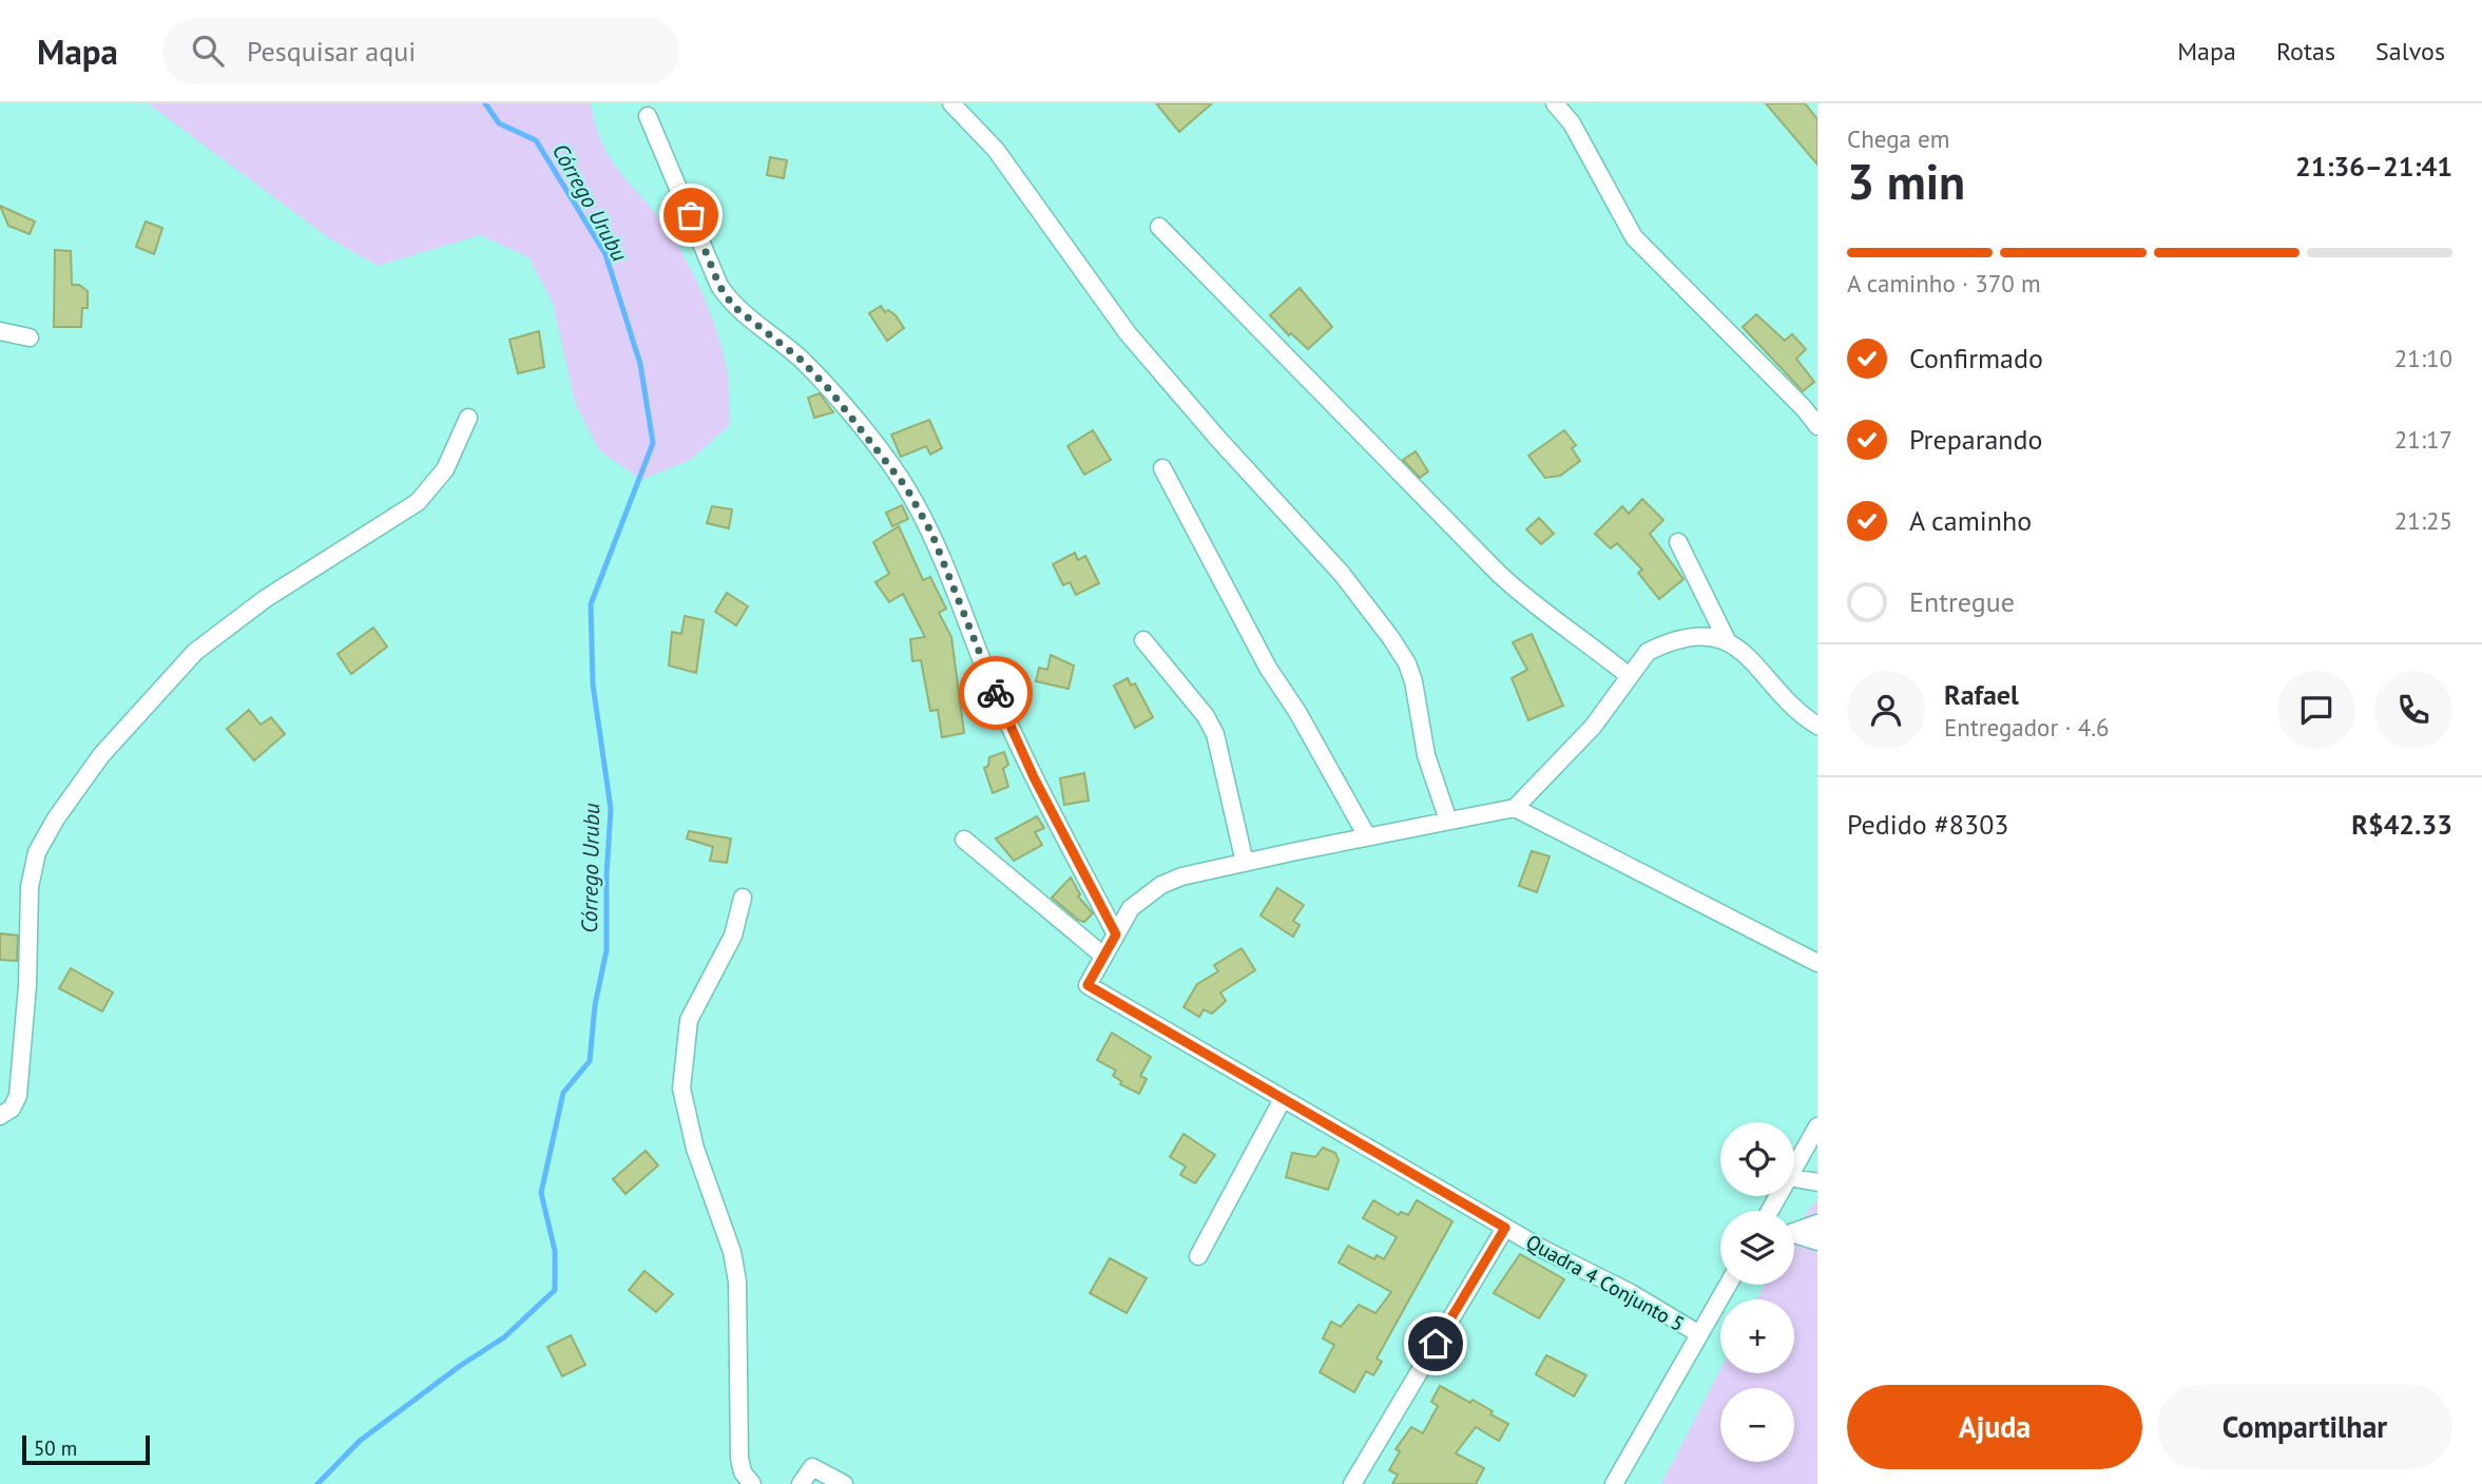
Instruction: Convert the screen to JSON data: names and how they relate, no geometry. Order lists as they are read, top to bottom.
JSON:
{
  "streets": {
    "street": ["Quadra 4 Conjunto 5"]
  },
  "water": ["Córrego Urubu"],
  "scale_bar": "50 m",
  "page": {
    "header": "Mapa",
    "search": "Pesquisar aqui",
    "nav": ["Mapa", "Rotas", "Salvos"],
    "heading": ["3 min", "Chega em", "21:36–21:41"],
    "panel": [
      "Rafael",
      "Entregador · 4.6",
      "Pedido #8303",
      "R$42.33"
    ],
    "bar": "A caminho · 370 m",
    "list": [
      ["Confirmado", "21:10"],
      ["Preparando", "21:17"],
      ["A caminho", "21:25"],
      "Entregue"
    ],
    "map_buttons": ["+", "−"],
    "buttons": ["Ajuda", "Compartilhar"],
    "scale": "50 m"
  }
}
